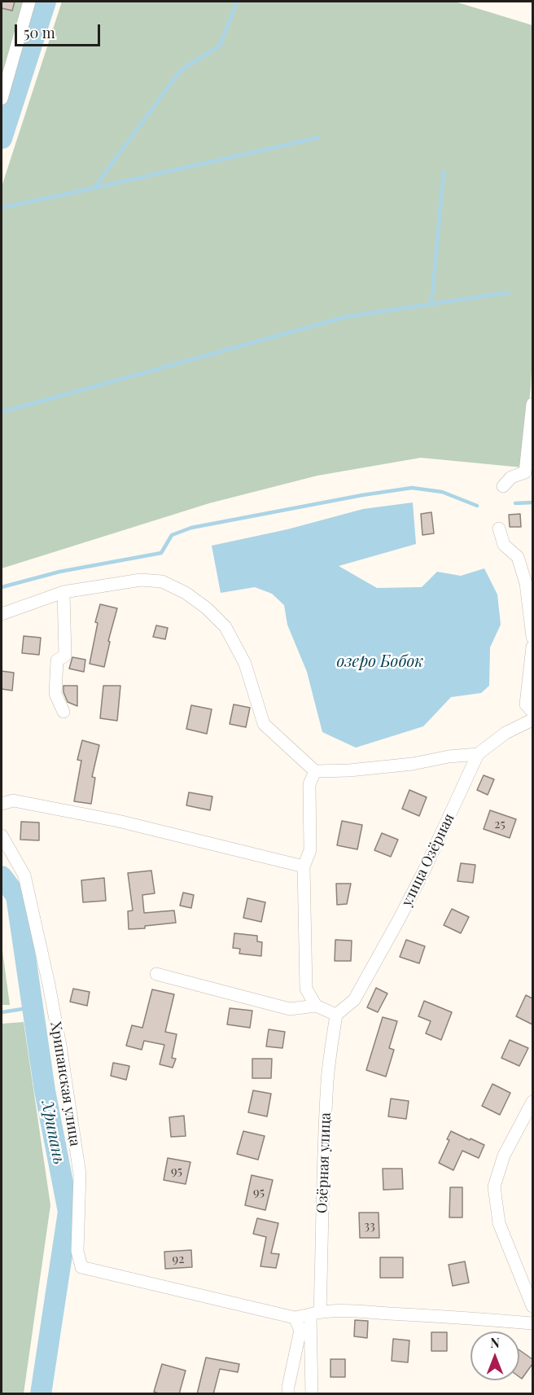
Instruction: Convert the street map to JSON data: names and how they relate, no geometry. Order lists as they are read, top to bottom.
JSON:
{
  "streets": {
    "street": ["улица Озёрная", "Хрипанская улица", "Озёрная улица"]
  },
  "crossings": [
    ["улица Озёрная", "Озёрная улица"],
    ["Хрипанская улица", "Озёрная улица"]
  ],
  "water": ["озеро Бобок", "Хрипань"],
  "house_numbers": [
    "25",
    "95",
    "95",
    "33",
    "92"
  ],
  "scale_bar": "50 m",
  "north": "top"
}
